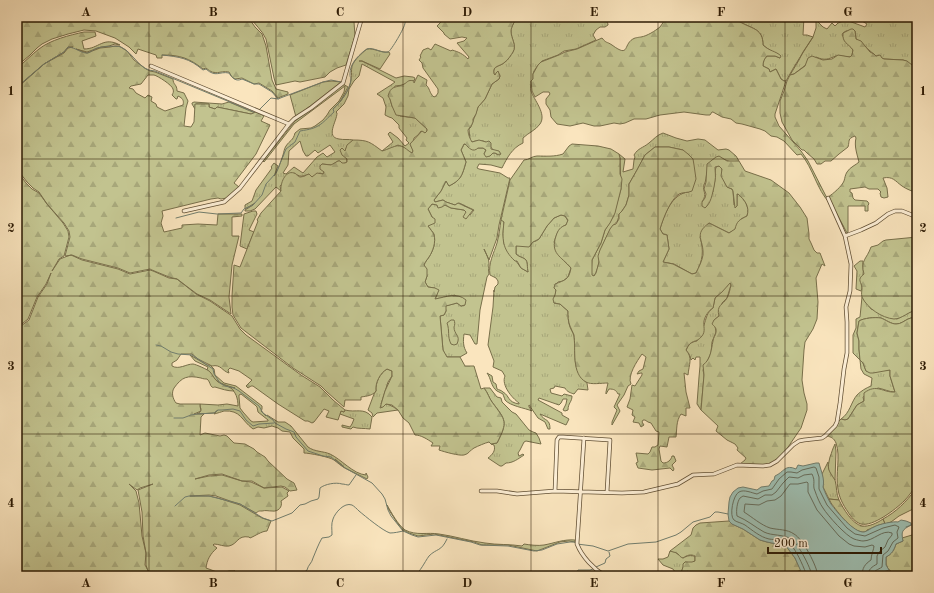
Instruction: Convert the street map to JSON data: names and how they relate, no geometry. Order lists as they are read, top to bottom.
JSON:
{
  "scale_bar": "200 m",
  "grid": {
    "columns": [
      "A",
      "B",
      "C",
      "D",
      "E",
      "F",
      "G"
    ],
    "rows": [
      "1",
      "2",
      "3",
      "4"
    ]
  }
}
